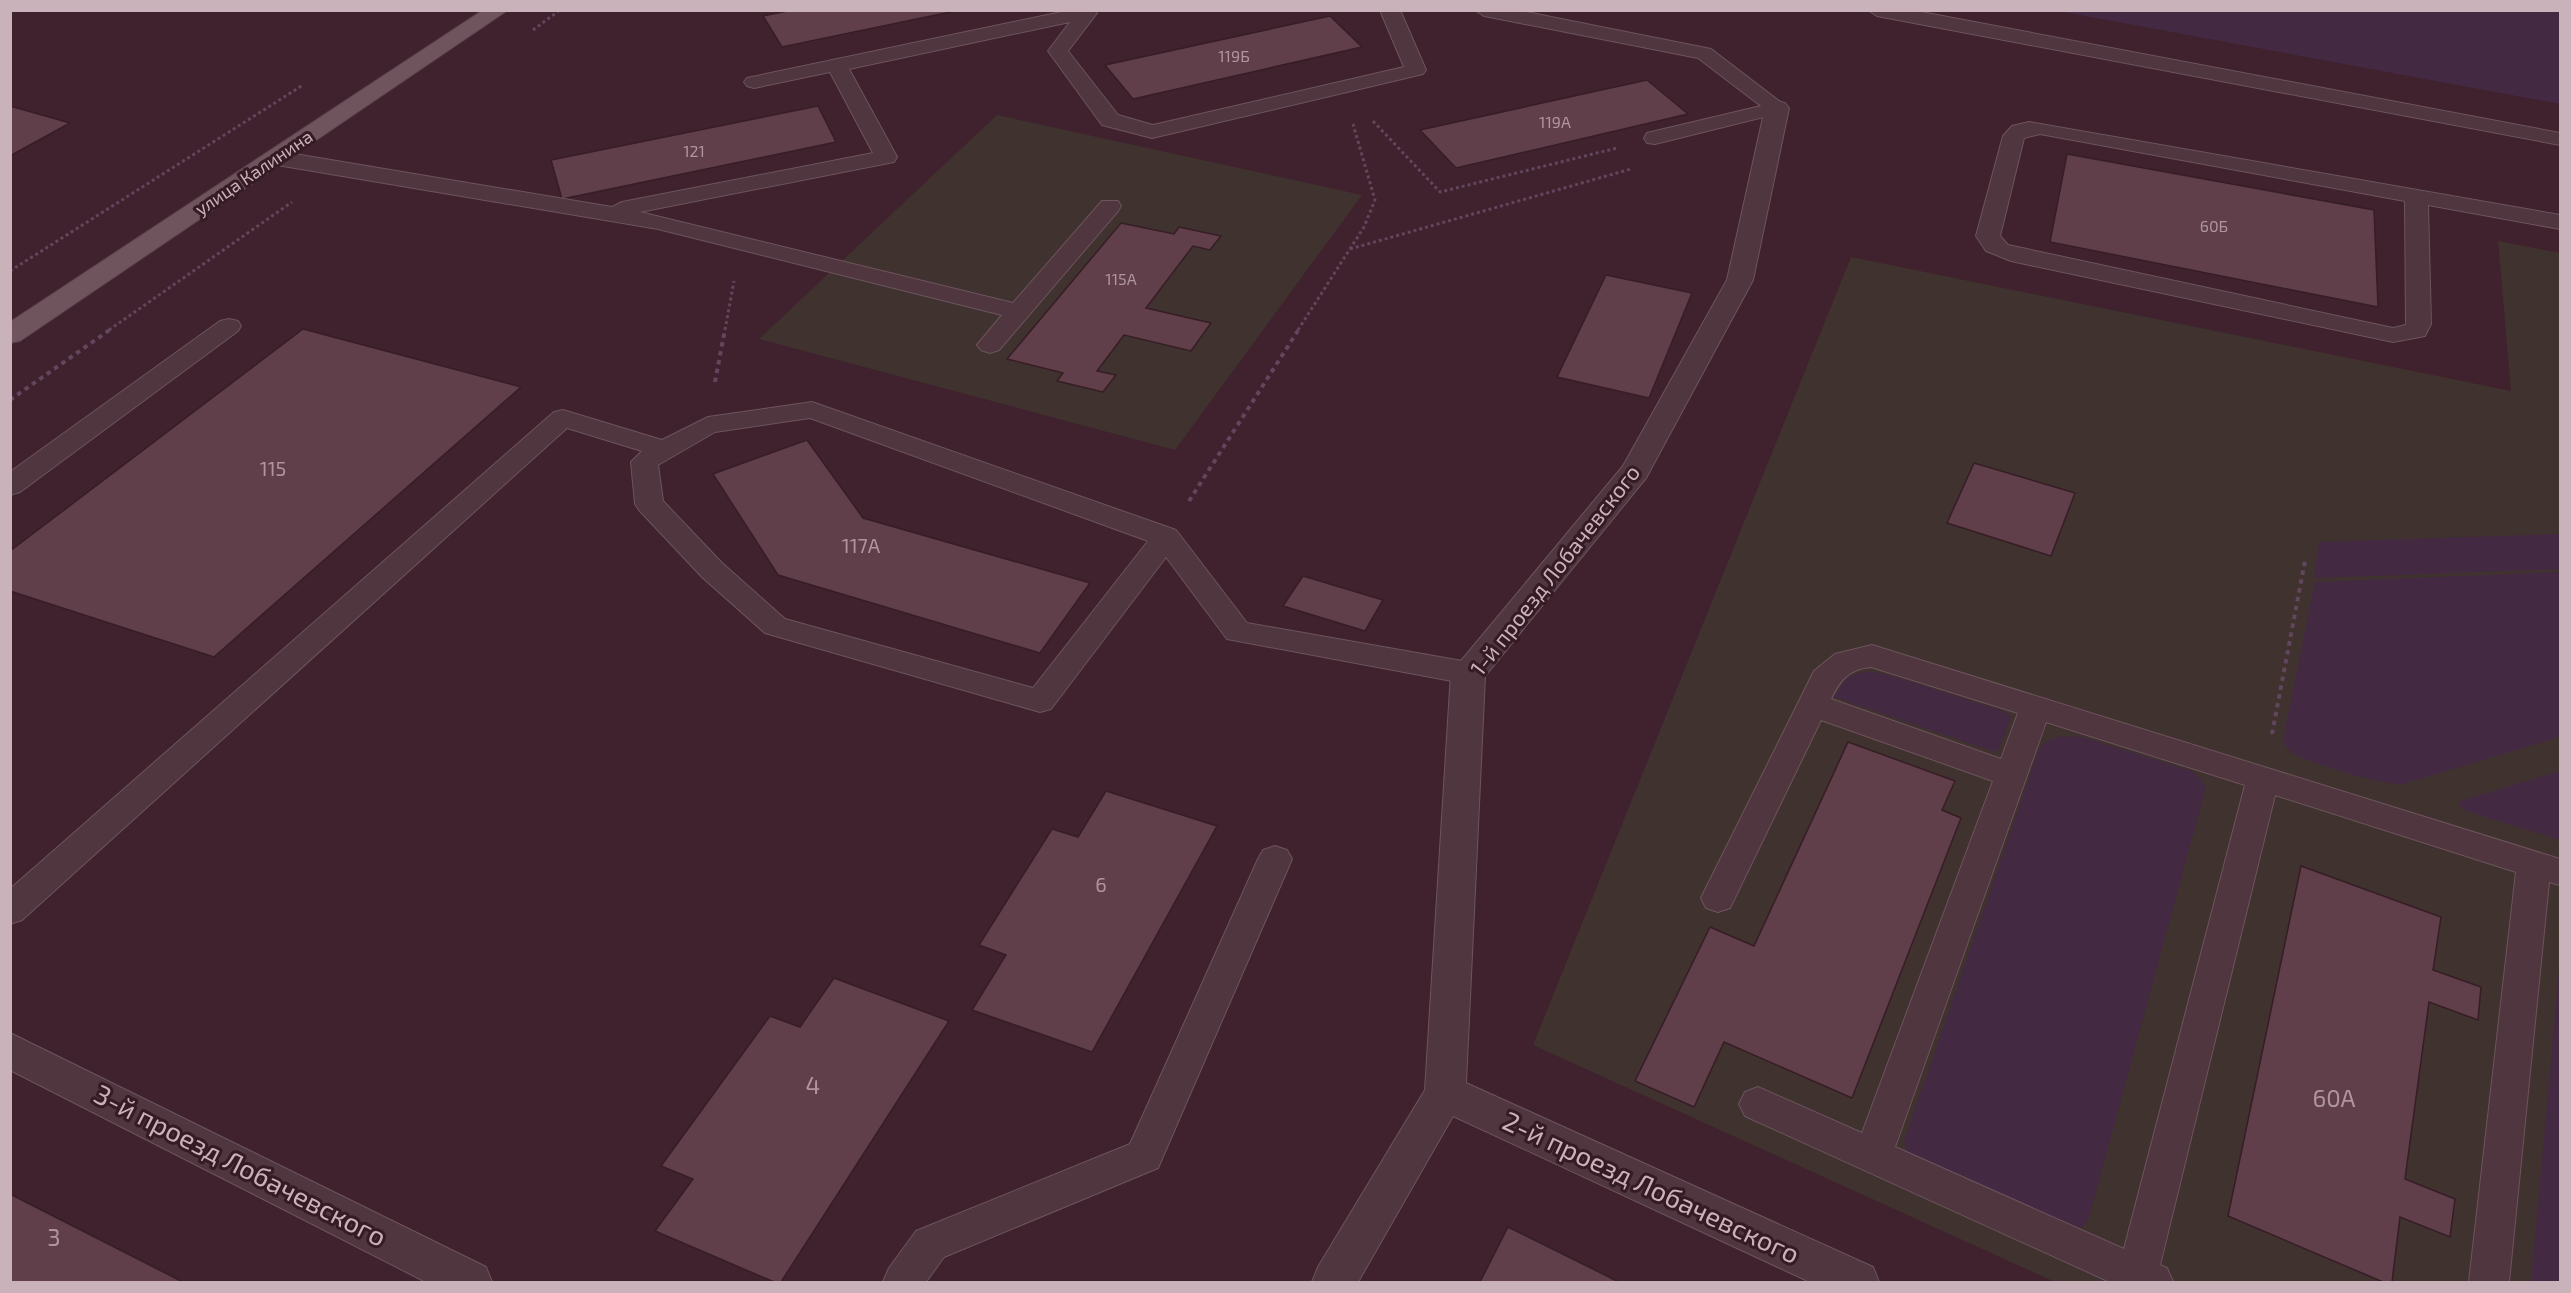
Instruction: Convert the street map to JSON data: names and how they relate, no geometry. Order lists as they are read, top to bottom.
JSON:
{
  "streets": {
    "main road": ["улица Калинина"],
    "street": ["1-й проезд Лобачевского", "3-й проезд Лобачевского", "2-й проезд Лобачевского"]
  },
  "crossings": [
    ["1-й проезд Лобачевского", "2-й проезд Лобачевского"]
  ],
  "house_numbers": [
    "119Б",
    "119А",
    "121",
    "60Б",
    "115А",
    "115",
    "117А",
    "6",
    "4",
    "60А",
    "3"
  ]
}
